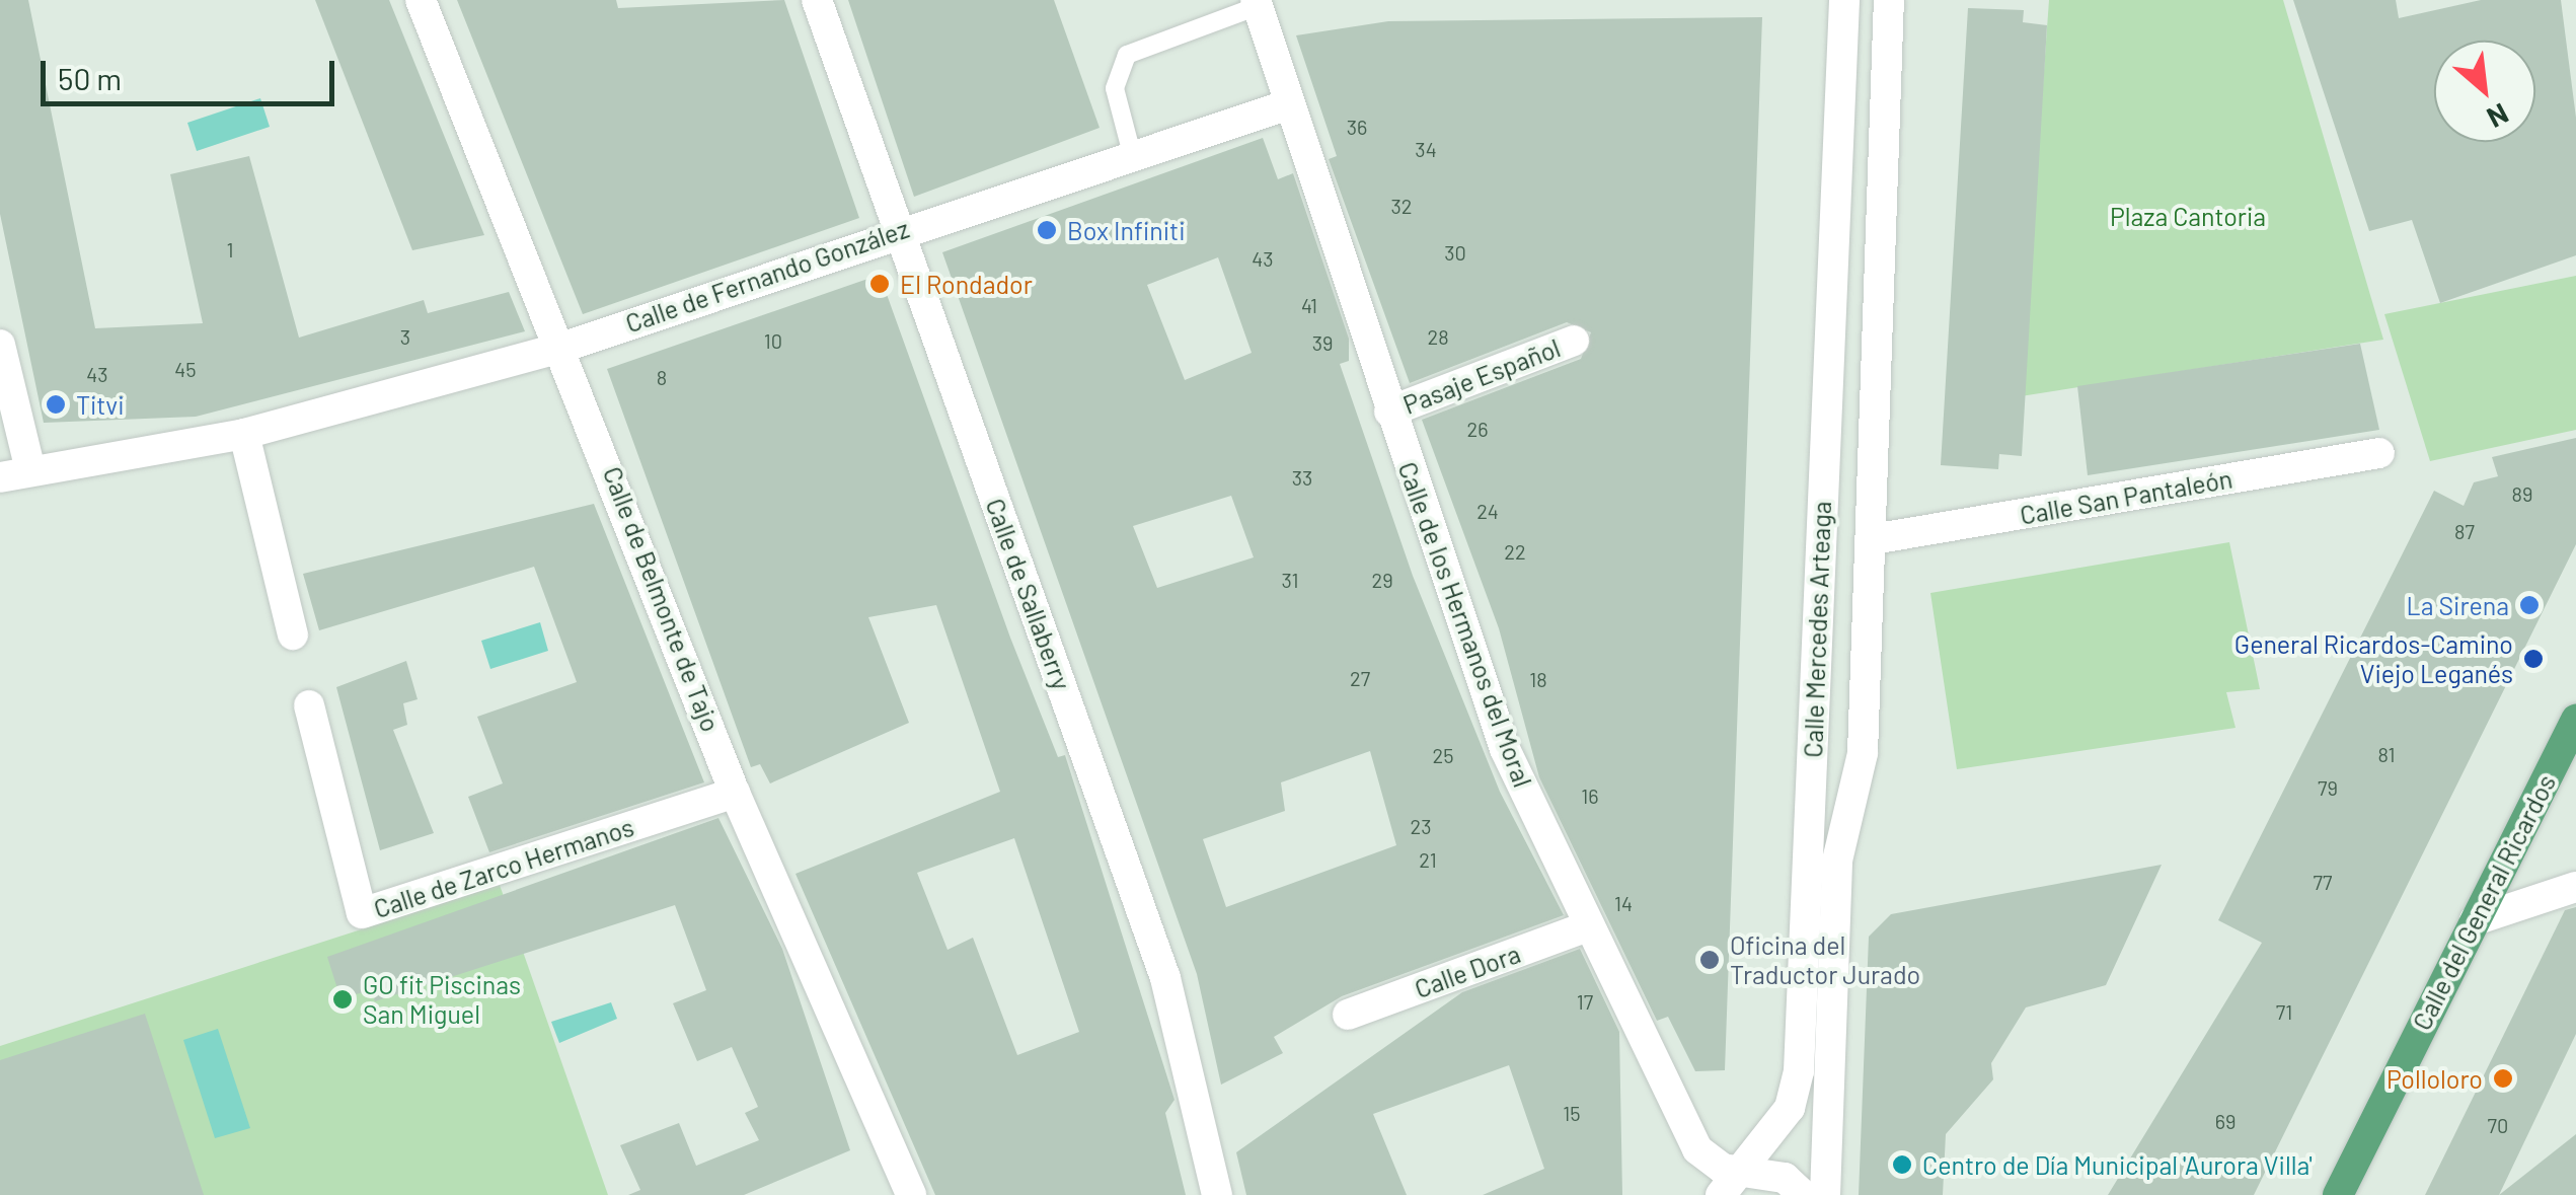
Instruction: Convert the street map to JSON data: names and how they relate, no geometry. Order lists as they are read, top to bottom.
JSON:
{
  "streets": {
    "main road": ["Calle del General Ricardos"],
    "street": [
      "Calle de Fernando González",
      "Pasaje Español",
      "Calle San Pantaleón",
      "Calle de Sallaberry",
      "Calle de Belmonte de Tajo",
      "Calle de los Hermanos del Moral",
      "Calle Mercedes Arteaga",
      "Calle de Zarco Hermanos",
      "Calle Dora"
    ]
  },
  "crossings": [
    ["Calle de Fernando González", "Calle de Sallaberry"],
    ["Calle de Fernando González", "Calle de Belmonte de Tajo"],
    ["Calle de Fernando González", "Calle de los Hermanos del Moral"],
    ["Pasaje Español", "Calle de los Hermanos del Moral"],
    ["Calle San Pantaleón", "Calle Mercedes Arteaga"],
    ["Calle de Belmonte de Tajo", "Calle de Zarco Hermanos"],
    ["Calle de los Hermanos del Moral", "Calle Mercedes Arteaga"],
    ["Calle de los Hermanos del Moral", "Calle Dora"]
  ],
  "parks": ["Plaza Cantoria"],
  "places": [
    "Box Infiniti",
    "El Rondador",
    "Titvi",
    "La Sirena",
    "General Ricardos-Camino Viejo Leganés",
    "Oficina del Traductor Jurado",
    "GO fit Piscinas San Miguel",
    "Polloloro",
    "Centro de Día Municipal 'Aurora Villa'"
  ],
  "house_numbers": [
    "36",
    "34",
    "32",
    "1",
    "30",
    "43",
    "41",
    "3",
    "28",
    "10",
    "39",
    "45",
    "43",
    "8",
    "26",
    "33",
    "89",
    "24",
    "87",
    "22",
    "31",
    "29",
    "27",
    "18",
    "81",
    "25",
    "79",
    "16",
    "23",
    "21",
    "77",
    "14",
    "17",
    "71",
    "15",
    "69",
    "70"
  ],
  "scale_bar": "50 m",
  "north": "bottom right"
}
